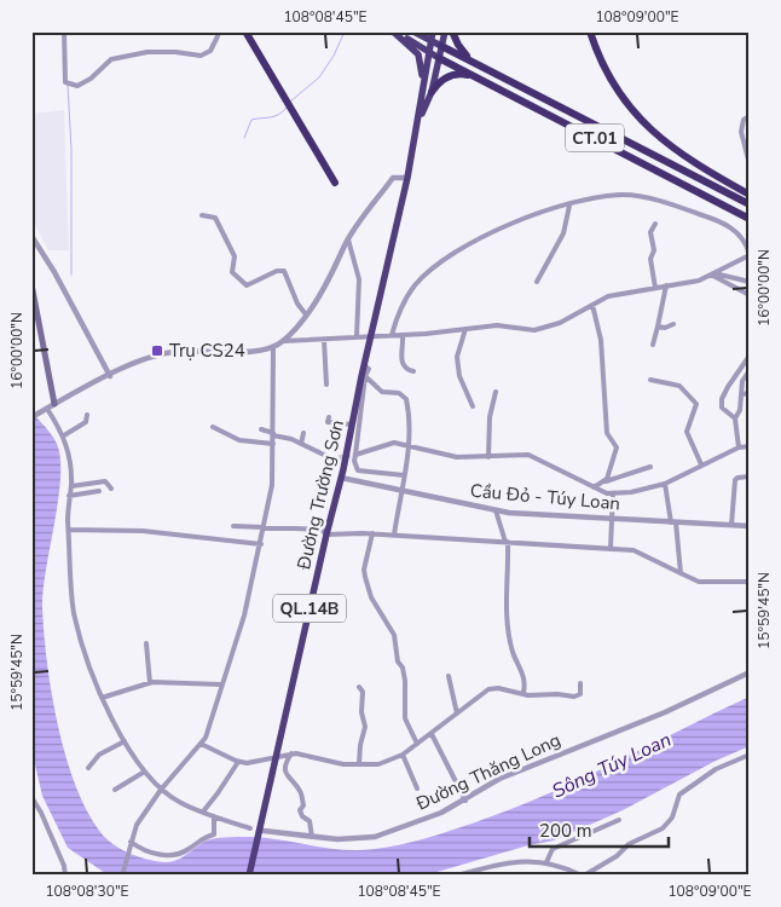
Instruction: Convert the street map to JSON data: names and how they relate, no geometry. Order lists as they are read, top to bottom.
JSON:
{
  "streets": {
    "highway": ["CT.01", "Đường Trường Sơn", "QL.14B"],
    "street": ["Cầu Đỏ - Túy Loan", "Đường Thăng Long"]
  },
  "crossings": [
    ["CT.01", "Đường Trường Sơn"],
    ["Đường Trường Sơn", "Cầu Đỏ - Túy Loan"],
    ["Đường Trường Sơn", "Đường Thăng Long"]
  ],
  "water": ["Sông Túy Loan"],
  "places": {
    "transit": ["Trụ CS24"]
  },
  "scale_bar": "200 m",
  "coordinates": [
    "108°08'45\"E",
    "108°09'00\"E",
    "16°00'00\"N",
    "15°59'45\"N",
    "108°08'30\"E"
  ]
}
